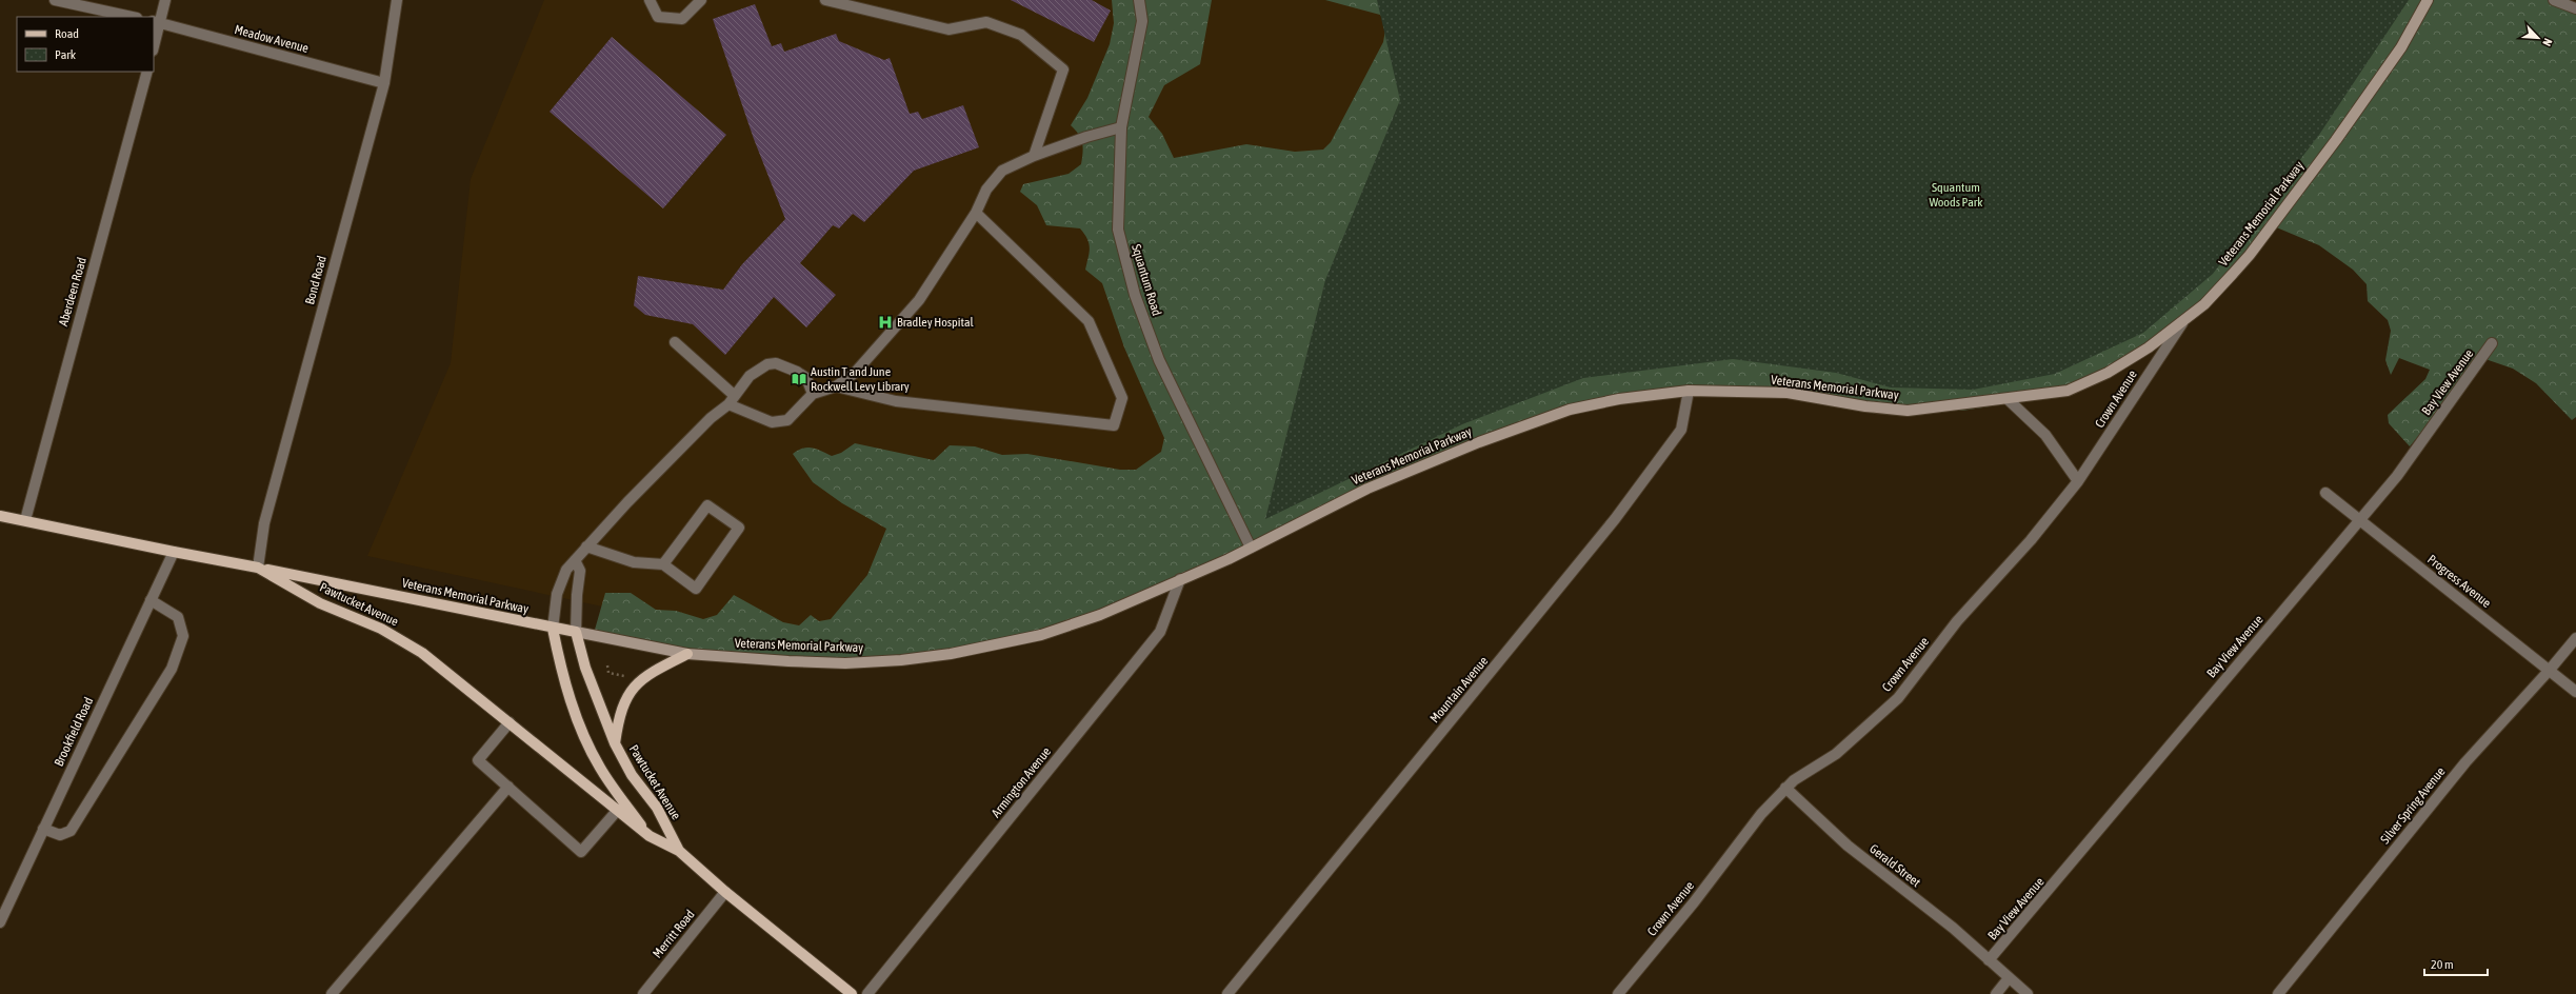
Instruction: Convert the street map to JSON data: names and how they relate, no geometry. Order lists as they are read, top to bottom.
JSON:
{
  "streets": {
    "main road": ["Veterans Memorial Parkway", "Pawtucket Avenue"],
    "street": [
      "Meadow Avenue",
      "Bond Road",
      "Squantum Road",
      "Aberdeen Road",
      "Bay View Avenue",
      "Crown Avenue",
      "Progress Avenue",
      "Mountain Avenue",
      "Brookfield Road",
      "Armington Avenue",
      "Silver Spring Avenue",
      "Gerald Street",
      "Merritt Road"
    ]
  },
  "crossings": [
    ["Meadow Avenue", "Bond Road"],
    ["Veterans Memorial Parkway", "Bond Road"],
    ["Veterans Memorial Parkway", "Squantum Road"],
    ["Veterans Memorial Parkway", "Crown Avenue"],
    ["Veterans Memorial Parkway", "Pawtucket Avenue"],
    ["Veterans Memorial Parkway", "Mountain Avenue"],
    ["Veterans Memorial Parkway", "Armington Avenue"],
    ["Bond Road", "Pawtucket Avenue"],
    ["Aberdeen Road", "Pawtucket Avenue"],
    ["Bay View Avenue", "Progress Avenue"],
    ["Bay View Avenue", "Gerald Street"],
    ["Crown Avenue", "Gerald Street"],
    ["Progress Avenue", "Silver Spring Avenue"],
    ["Pawtucket Avenue", "Brookfield Road"],
    ["Pawtucket Avenue", "Merritt Road"]
  ],
  "parks": ["Squantum Woods Park"],
  "places": {
    "hospital": ["Bradley Hospital"],
    "library": ["Austin T and June Rockwell Levy Library"]
  },
  "legend": ["Road", "Park"],
  "scale_bar": "20 m",
  "north": "bottom right"
}
